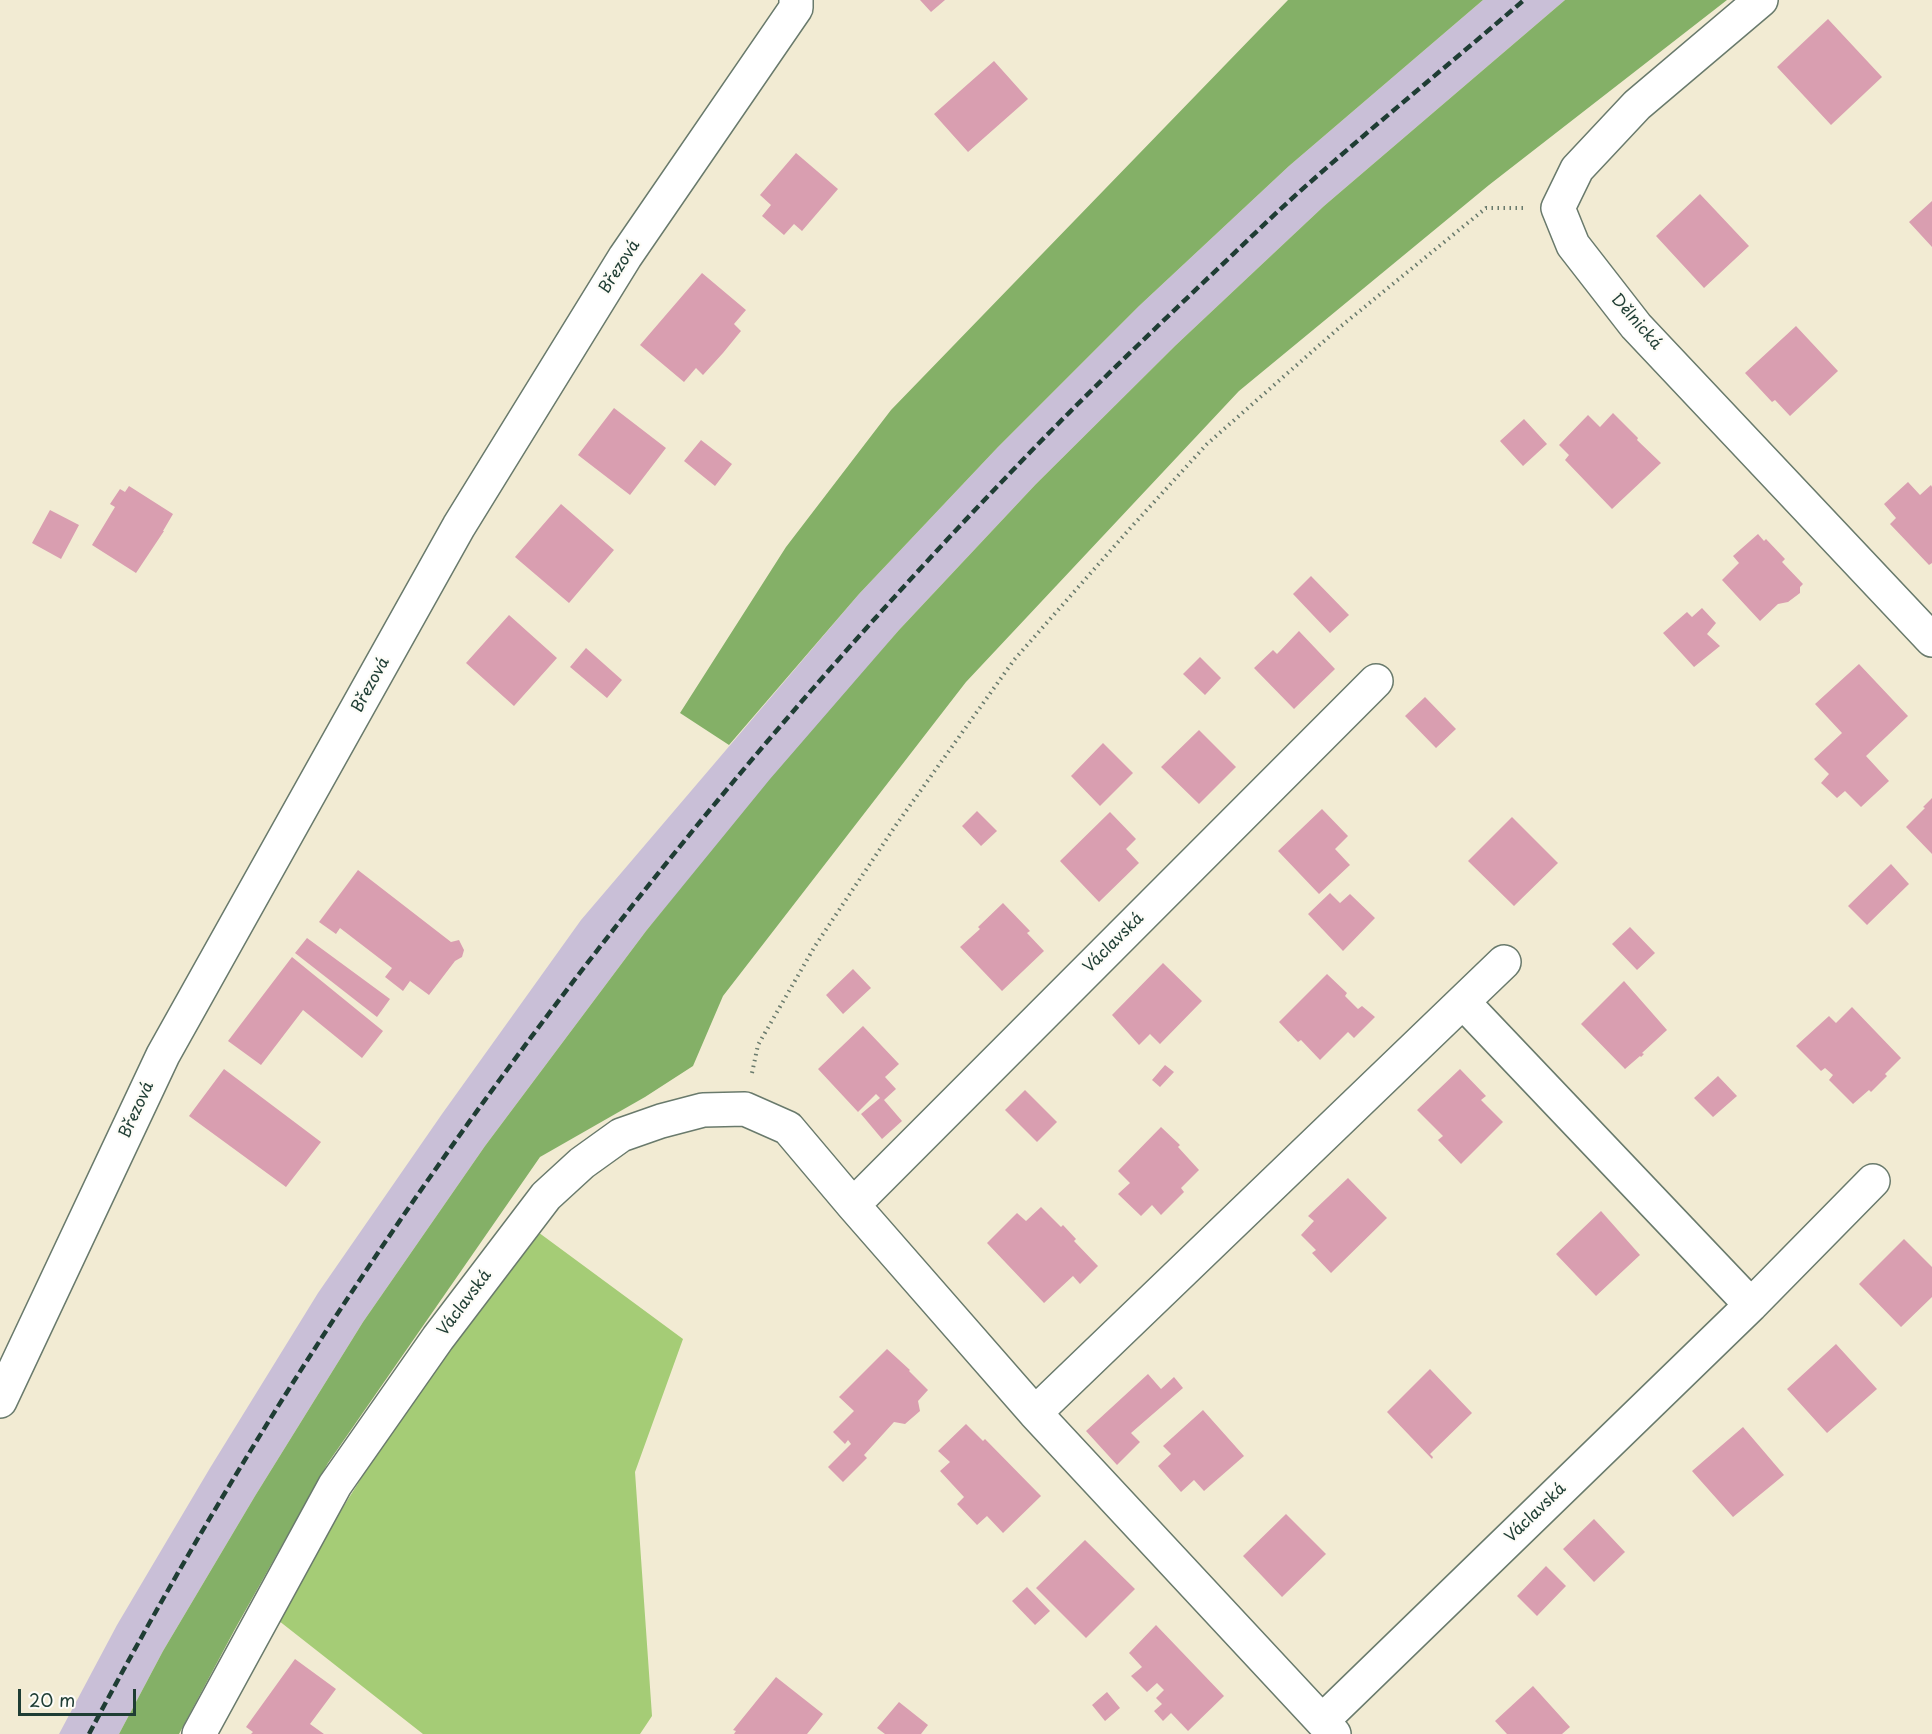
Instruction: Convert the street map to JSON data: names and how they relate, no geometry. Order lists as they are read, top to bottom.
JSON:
{
  "streets": {
    "street": ["Březová", "Dělnická", "Václavská"]
  },
  "scale_bar": "20 m"
}
